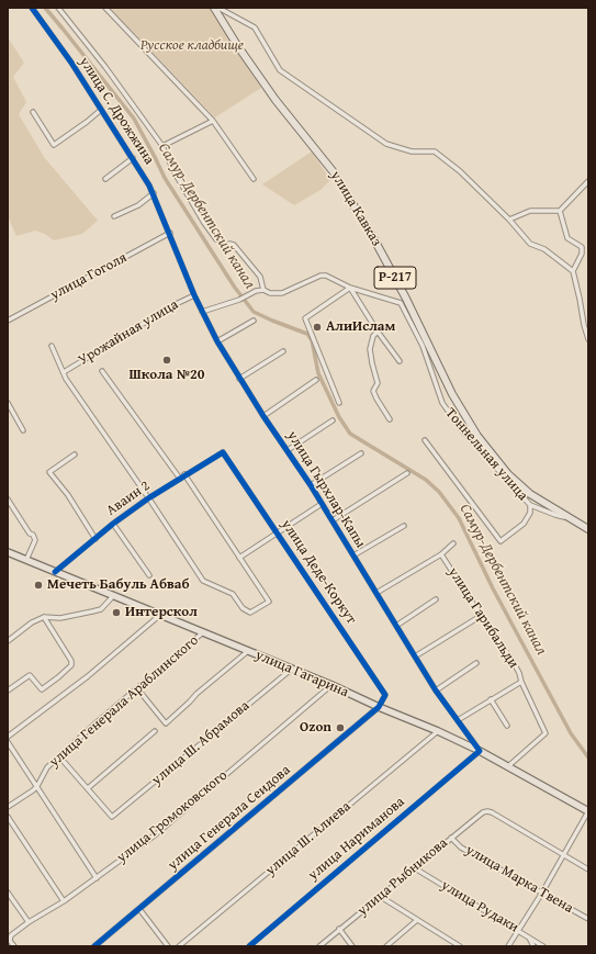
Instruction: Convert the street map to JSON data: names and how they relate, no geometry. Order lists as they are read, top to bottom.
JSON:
{
  "streets": {
    "highway": ["улица Кавказ", "Р-217"],
    "main road": ["улица Гагарина"],
    "street": [
      "улица С. Дрожжина",
      "улица Гоголя",
      "Урожайная улица",
      "Тоннельная улица",
      "улица Гырхлар-Капы",
      "Аваин 2",
      "улица Деде-Коркут",
      "улица Гарибальди",
      "улица Генерала Араблинского",
      "улица Ш. Абрамова",
      "улица Громоковского",
      "улица Генерала Сеидова",
      "улица Ш. Алиева",
      "улица Нариманова",
      "улица Рыбникова",
      "улица Марка Твена",
      "улица Рудаки"
    ]
  },
  "crossings": [
    ["улица С. Дрожжина", "улица Гоголя"],
    ["улица С. Дрожжина", "улица Гырхлар-Капы"],
    ["улица Гоголя", "улица Гырхлар-Капы"],
    ["Урожайная улица", "улица Гырхлар-Капы"],
    ["улица Гырхлар-Капы", "улица Гагарина"],
    ["улица Гырхлар-Капы", "улица Нариманова"],
    ["Аваин 2", "улица Деде-Коркут"],
    ["Аваин 2", "улица Гагарина"],
    ["улица Деде-Коркут", "улица Гагарина"],
    ["улица Деде-Коркут", "улица Генерала Сеидова"],
    ["улица Гарибальди", "улица Гагарина"],
    ["улица Гагарина", "улица Генерала Араблинского"],
    ["улица Гагарина", "улица Ш. Абрамова"],
    ["улица Гагарина", "улица Громоковского"],
    ["улица Гагарина", "улица Генерала Сеидова"],
    ["улица Гагарина", "улица Ш. Алиева"],
    ["улица Гагарина", "улица Нариманова"],
    ["улица Рыбникова", "улица Марка Твена"],
    ["улица Рыбникова", "улица Рудаки"]
  ],
  "water": ["Самур-Дербентский канал"],
  "parks": ["Русское кладбище"],
  "places": [
    "АлиИслам",
    "Школа №20",
    "Мечеть Бабуль Абваб",
    "Интерскол",
    "Ozon"
  ]
}
